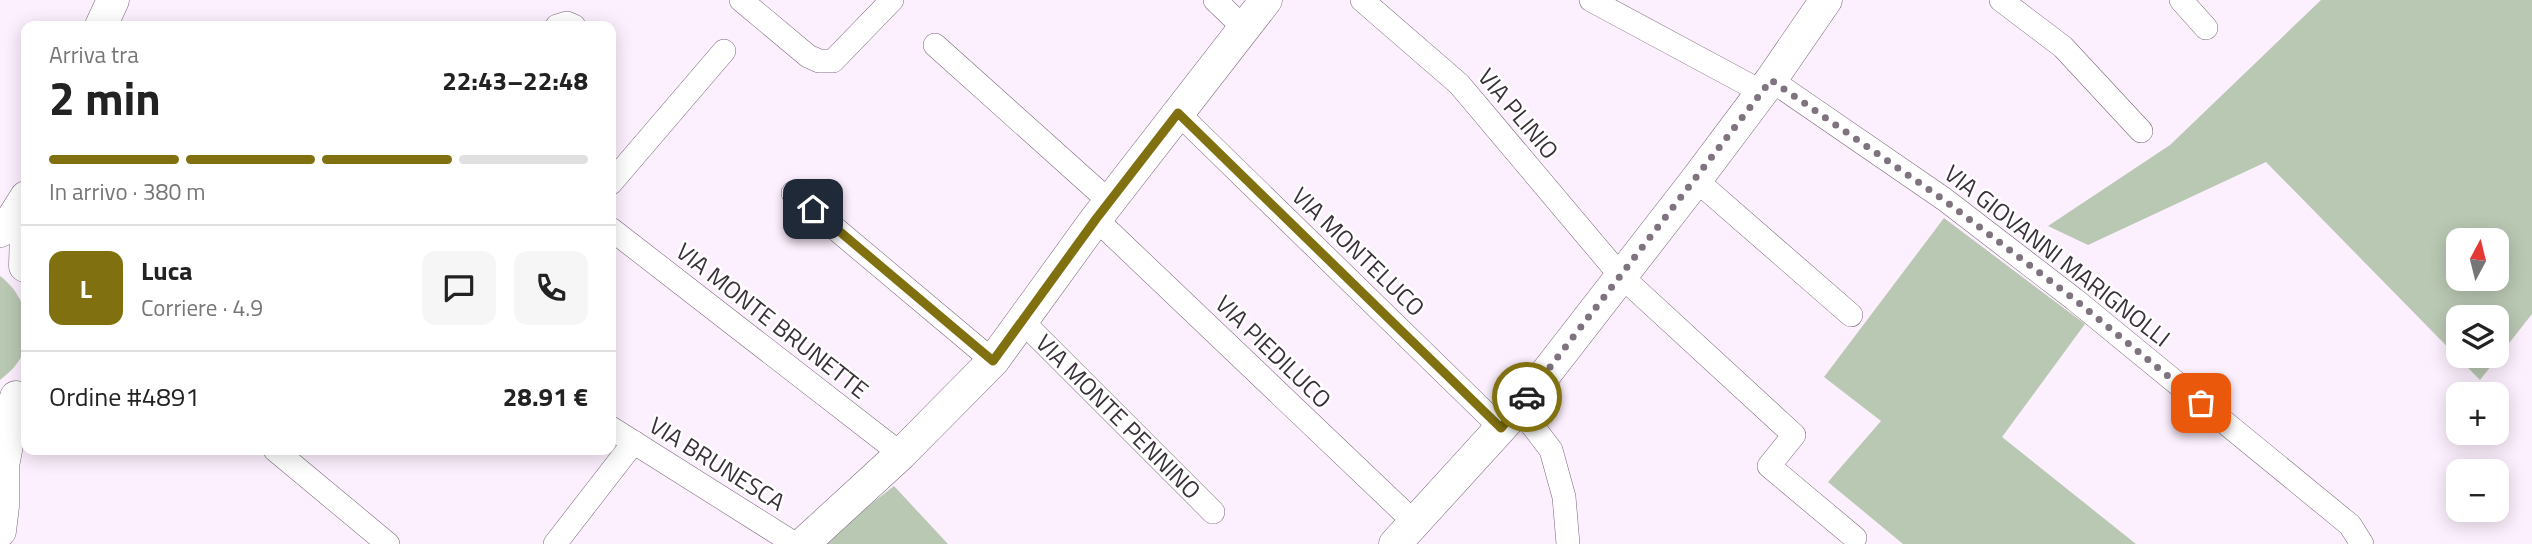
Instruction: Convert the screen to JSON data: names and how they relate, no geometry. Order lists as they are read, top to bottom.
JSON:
{
  "streets": {
    "street": [
      "VIA PLINIO",
      "VIA MONTELUCO",
      "VIA GIOVANNI MARIGNOLLI",
      "VIA MONTE BRUNETTE",
      "VIA PIEDILUCO",
      "VIA MONTE PENNINO",
      "VIA BRUNESCA"
    ]
  },
  "crossings": [
    ["VIA MONTELUCO", "VIA MONTE PENNINO"],
    ["VIA MONTE BRUNETTE", "VIA MONTE PENNINO"],
    ["VIA PIEDILUCO", "VIA MONTE PENNINO"]
  ],
  "north": "top",
  "page": {
    "heading": ["2 min", "Arriva tra", "22:43–22:48"],
    "panel": [
      "Luca",
      "Corriere · 4.9",
      "Ordine #4891",
      "28.91 €"
    ],
    "bar": "In arrivo · 380 m",
    "map_buttons": ["+", "−"],
    "round": "L"
  }
}
